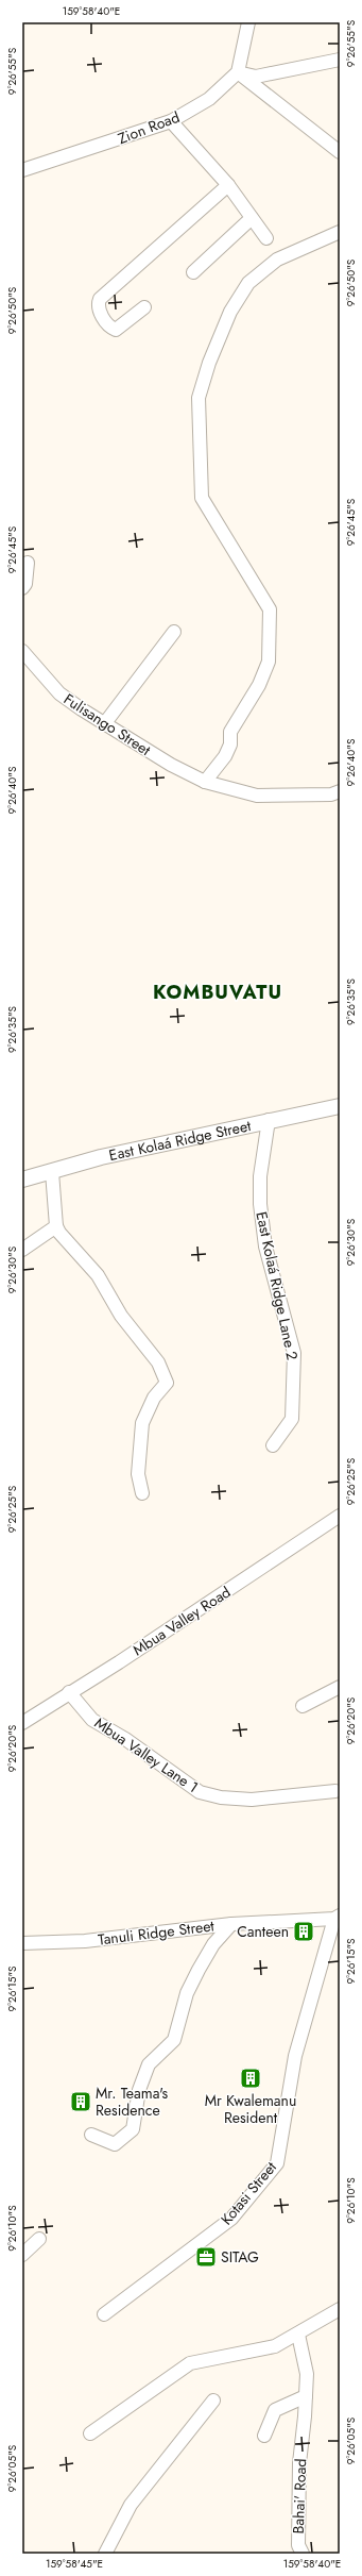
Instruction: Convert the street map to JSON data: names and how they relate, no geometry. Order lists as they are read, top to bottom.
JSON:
{
  "streets": {
    "street": [
      "Zion Road",
      "Fulisango Street",
      "East Kolaá Ridge Street",
      "East Kolaá Ridge Lane 2",
      "Mbua Valley Road",
      "Mbua Valley Lane 1",
      "Tanuli Ridge Street",
      "Kotasi Street",
      "Bahai' Road"
    ]
  },
  "crossings": [
    ["East Kolaá Ridge Street", "East Kolaá Ridge Lane 2"],
    ["Mbua Valley Road", "Mbua Valley Lane 1"],
    ["Tanuli Ridge Street", "Kotasi Street"]
  ],
  "districts": ["KOMBUVATU"],
  "places": {
    "building": ["Canteen", "Mr Kwalemanu Resident", "Mr. Teama's Residence"],
    "office": ["SITAG"]
  },
  "coordinates": [
    "159°58'40\"E",
    "9°26'55\"S",
    "9°26'50\"S",
    "9°26'45\"S",
    "9°26'40\"S",
    "9°26'35\"S",
    "9°26'30\"S",
    "9°26'25\"S",
    "9°26'20\"S",
    "9°26'15\"S",
    "9°26'10\"S",
    "9°26'05\"S",
    "159°58'45\"E"
  ]
}
